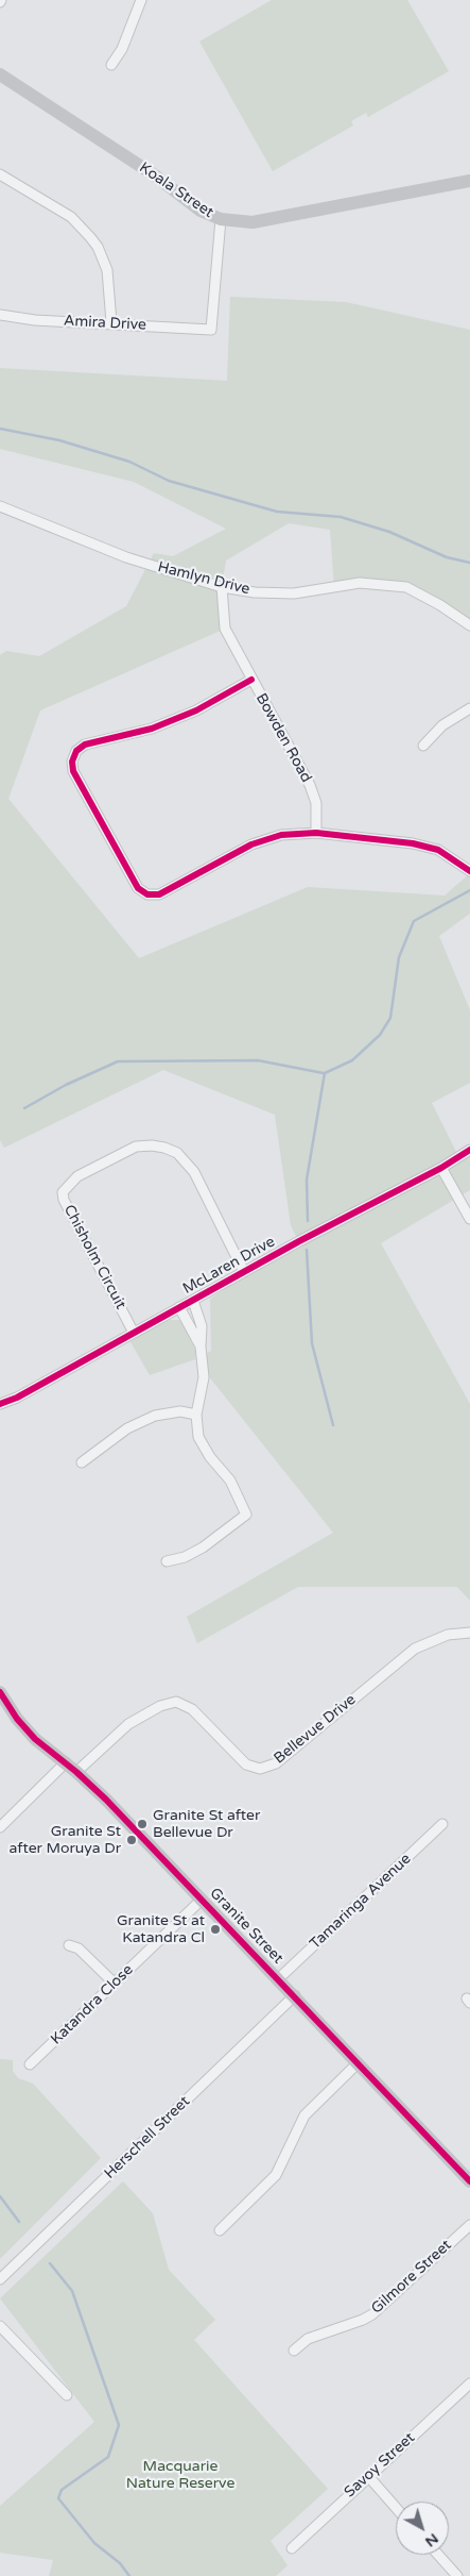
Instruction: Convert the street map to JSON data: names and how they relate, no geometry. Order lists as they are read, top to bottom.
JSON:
{
  "streets": {
    "street": [
      "Koala Street",
      "Amira Drive",
      "Hamlyn Drive",
      "Bowden Road",
      "Chisholm Circuit",
      "McLaren Drive",
      "Bellevue Drive",
      "Tamaringa Avenue",
      "Granite Street",
      "Katandra Close",
      "Herschell Street",
      "Gilmore Street",
      "Savoy Street"
    ]
  },
  "crossings": [
    ["Koala Street", "Amira Drive"],
    ["Hamlyn Drive", "Bowden Road"],
    ["Chisholm Circuit", "McLaren Drive"],
    ["Bellevue Drive", "Granite Street"],
    ["Tamaringa Avenue", "Granite Street"],
    ["Granite Street", "Katandra Close"],
    ["Granite Street", "Herschell Street"]
  ],
  "parks": ["Macquarie Nature Reserve"],
  "places": ["Granite St after Bellevue Dr", "Granite St after Moruya Dr", "Granite St at Katandra Cl"],
  "north": "bottom right"
}
